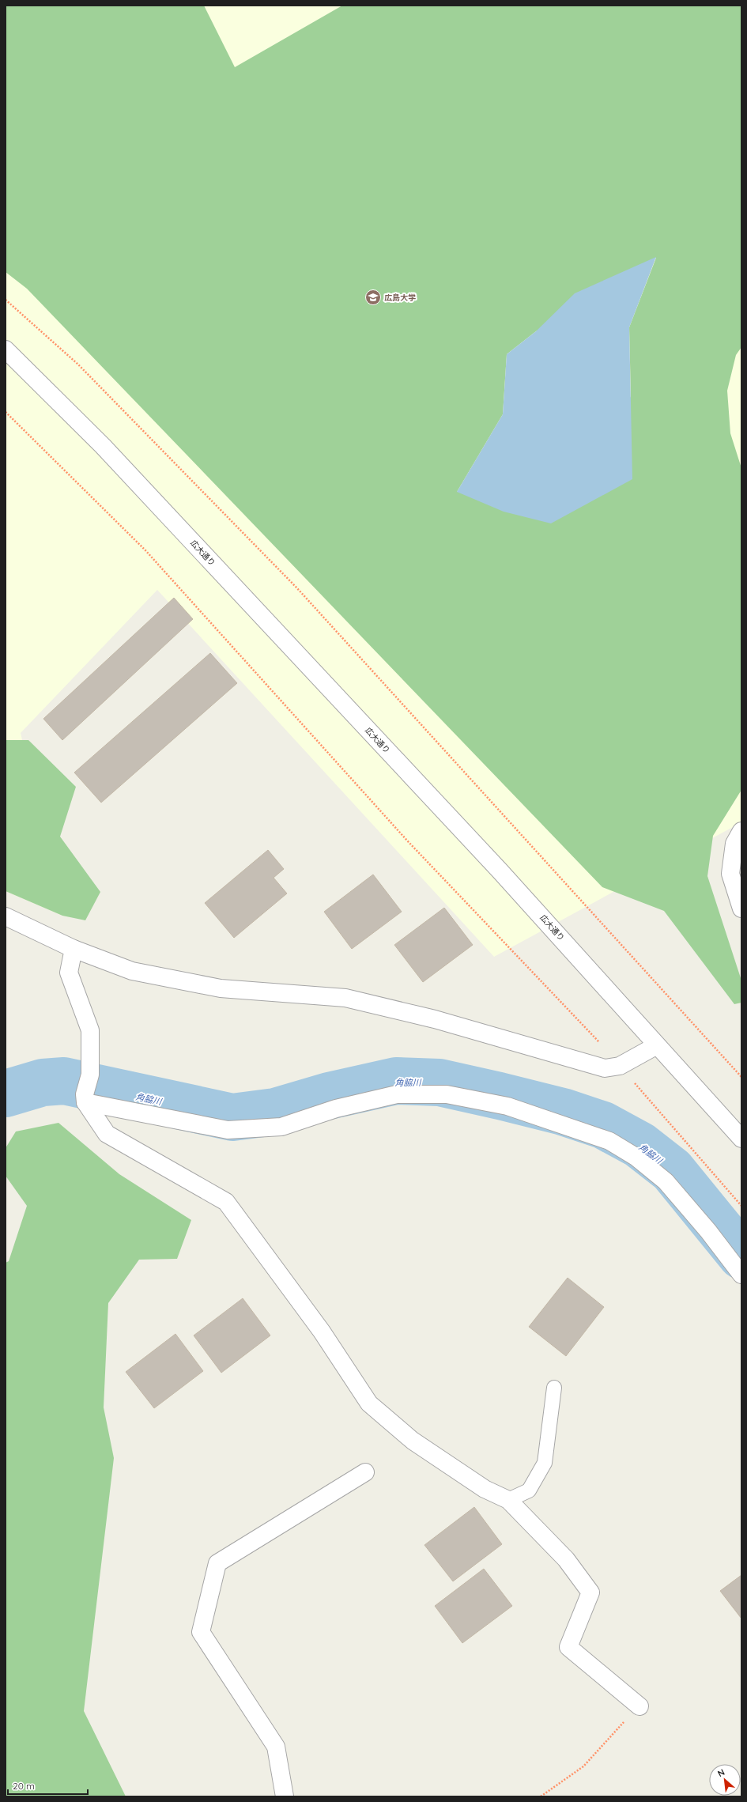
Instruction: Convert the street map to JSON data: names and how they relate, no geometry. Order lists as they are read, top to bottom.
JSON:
{
  "streets": {
    "street": ["広大通り"]
  },
  "water": ["角脇川"],
  "places": {
    "school or university": ["広島大学"]
  },
  "scale_bar": "20 m",
  "north": "top left"
}
